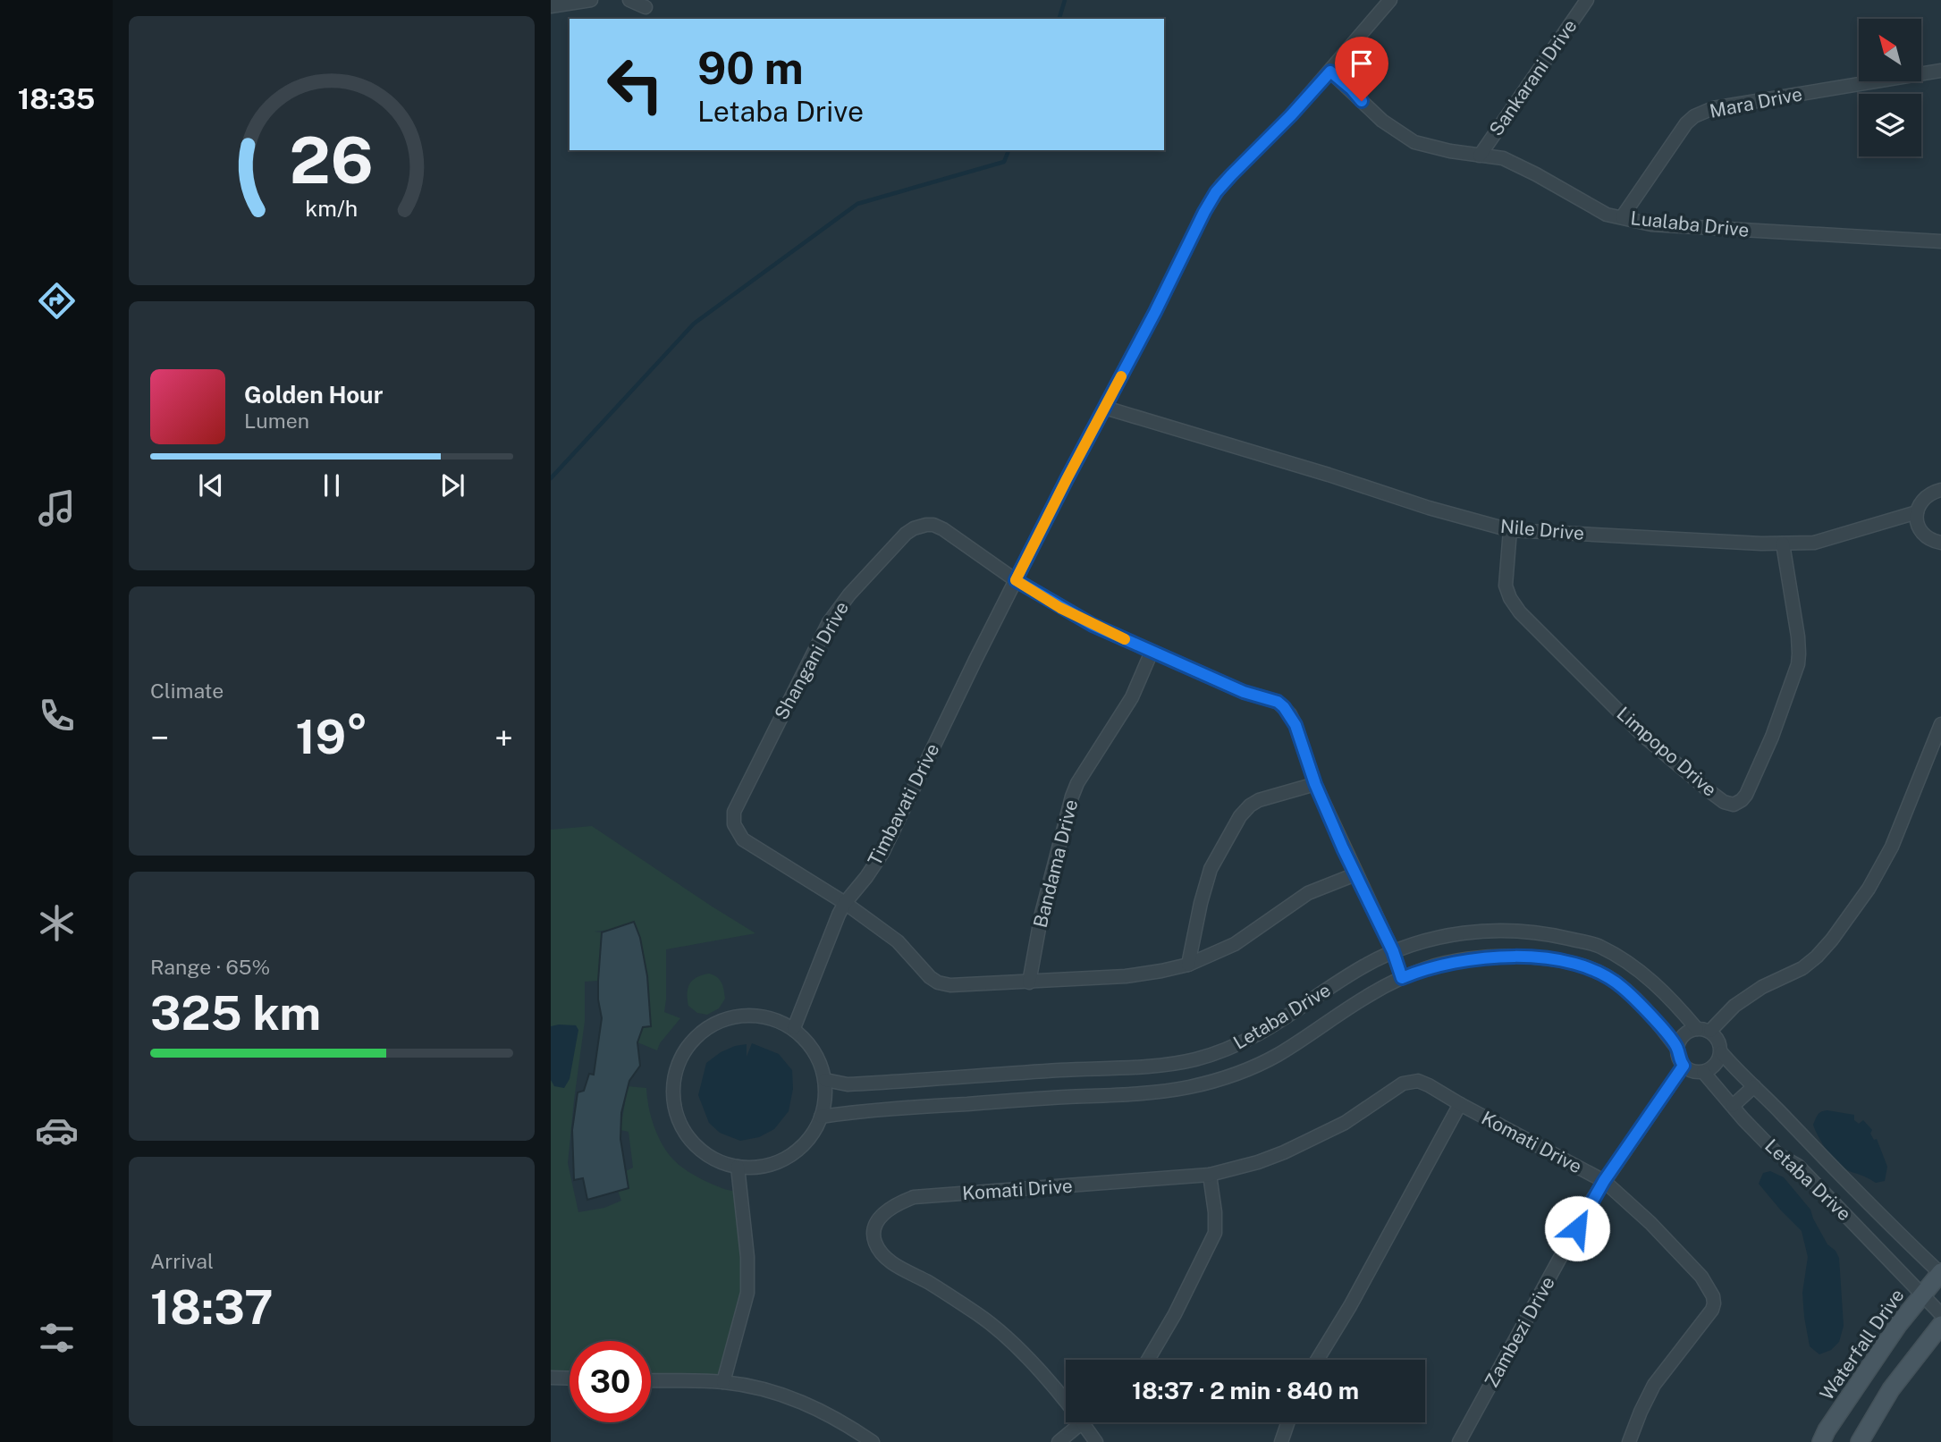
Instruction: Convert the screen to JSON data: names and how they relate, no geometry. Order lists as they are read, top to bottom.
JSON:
{
  "streets": {
    "main road": ["Waterfall Drive"],
    "street": [
      "Sankarani Drive",
      "Mara Drive",
      "Lualaba Drive",
      "Nile Drive",
      "Shangani Drive",
      "Limpopo Drive",
      "Timbavati Drive",
      "Bandama Drive",
      "Letaba Drive",
      "Komati Drive",
      "Zambezi Drive"
    ]
  },
  "crossings": [
    ["Sankarani Drive", "Lualaba Drive"],
    ["Mara Drive", "Lualaba Drive"],
    ["Lualaba Drive", "Timbavati Drive"],
    ["Nile Drive", "Limpopo Drive"],
    ["Nile Drive", "Timbavati Drive"],
    ["Shangani Drive", "Timbavati Drive"],
    ["Shangani Drive", "Bandama Drive"],
    ["Shangani Drive", "Letaba Drive"],
    ["Timbavati Drive", "Letaba Drive"],
    ["Letaba Drive", "Zambezi Drive"],
    ["Letaba Drive", "Waterfall Drive"],
    ["Komati Drive", "Zambezi Drive"]
  ],
  "north": "top left",
  "page": {
    "tabs": "18:35",
    "turn": ["90 m", "Letaba Drive"],
    "song": ["Golden Hour", "Lumen"],
    "tile": [
      "Climate",
      ["Range · 65%", "325 km"],
      ["Arrival", "18:37"]
    ],
    "heat": ["−", "19°", "+"],
    "limit": "30",
    "trip": "18:37 · 2 min · 840 m",
    "gauge": ["26", "km/h"]
  }
}
